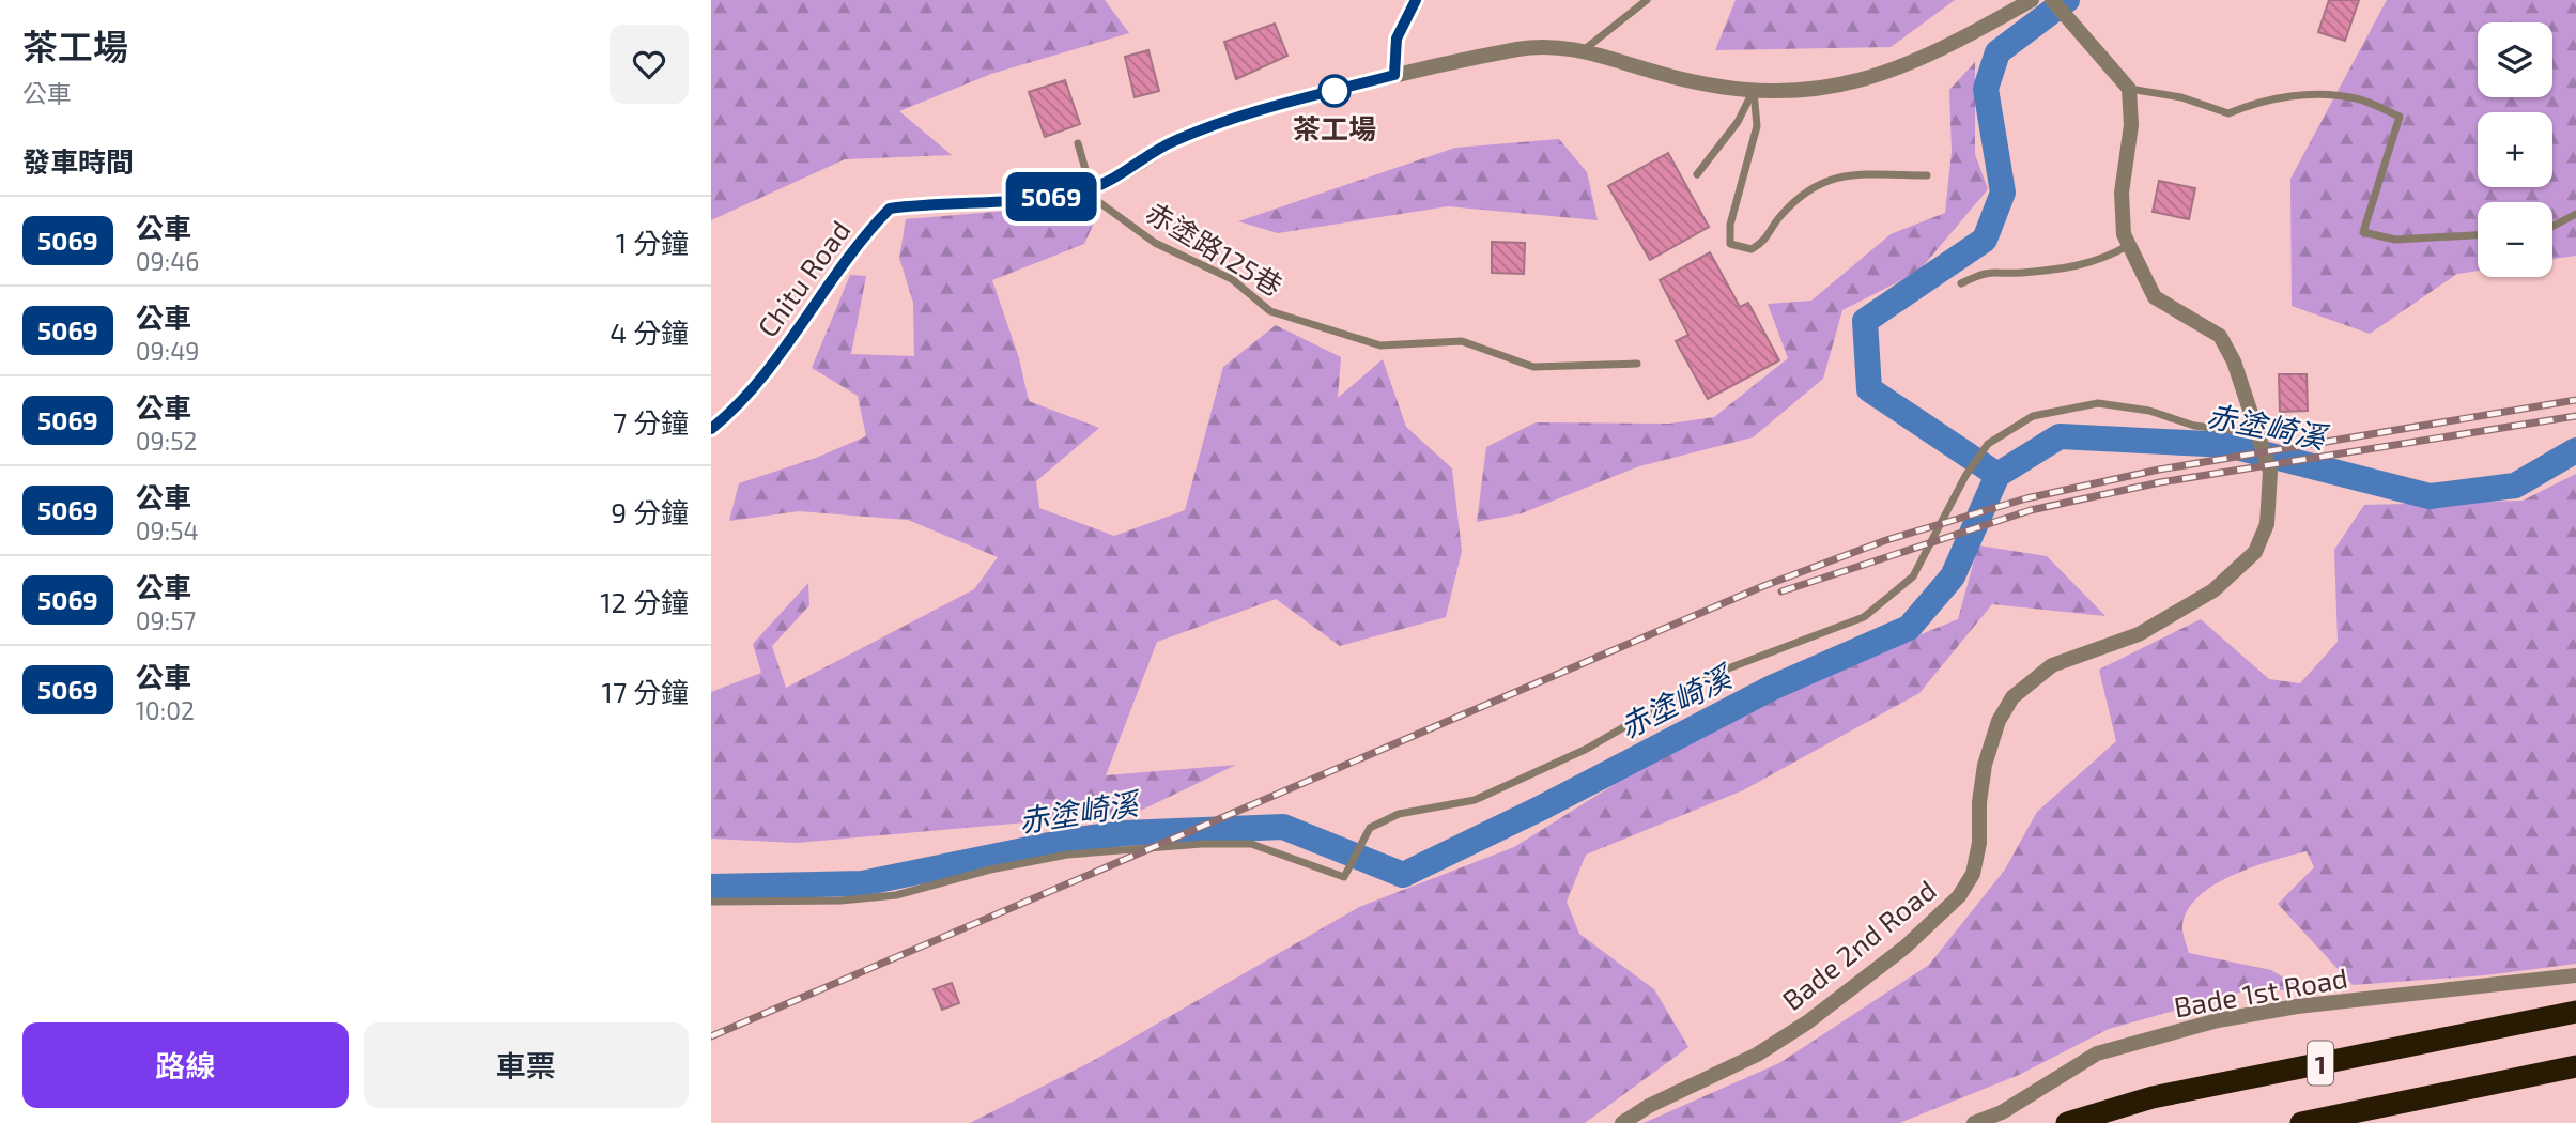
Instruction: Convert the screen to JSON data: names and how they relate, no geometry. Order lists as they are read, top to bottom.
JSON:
{
  "streets": {
    "highway": ["1"],
    "street": ["Chitu Road", "Bade 2nd Road", "Bade 1st Road"],
    "lane": ["赤塗路125巷"]
  },
  "crossings": [
    ["赤塗路125巷", "Chitu Road"]
  ],
  "water": ["赤塗崎溪"],
  "places": ["茶工場"],
  "lines": ["bus line 5069"],
  "page": {
    "heading": [
      ["茶工場", "公車"],
      "發車時間"
    ],
    "on_map": "5069",
    "map_buttons": ["+", "−"],
    "list": [
      {
        "mark": "5069",
        "name": "公車",
        "note": "09:46",
        "value": "1 分鐘"
      },
      {
        "mark": "5069",
        "name": "公車",
        "note": "09:49",
        "value": "4 分鐘"
      },
      {
        "mark": "5069",
        "name": "公車",
        "note": "09:52",
        "value": "7 分鐘"
      },
      {
        "mark": "5069",
        "name": "公車",
        "note": "09:54",
        "value": "9 分鐘"
      },
      {
        "mark": "5069",
        "name": "公車",
        "note": "09:57",
        "value": "12 分鐘"
      },
      {
        "mark": "5069",
        "name": "公車",
        "note": "10:02",
        "value": "17 分鐘"
      }
    ],
    "buttons": ["路線", "車票"]
  }
}
